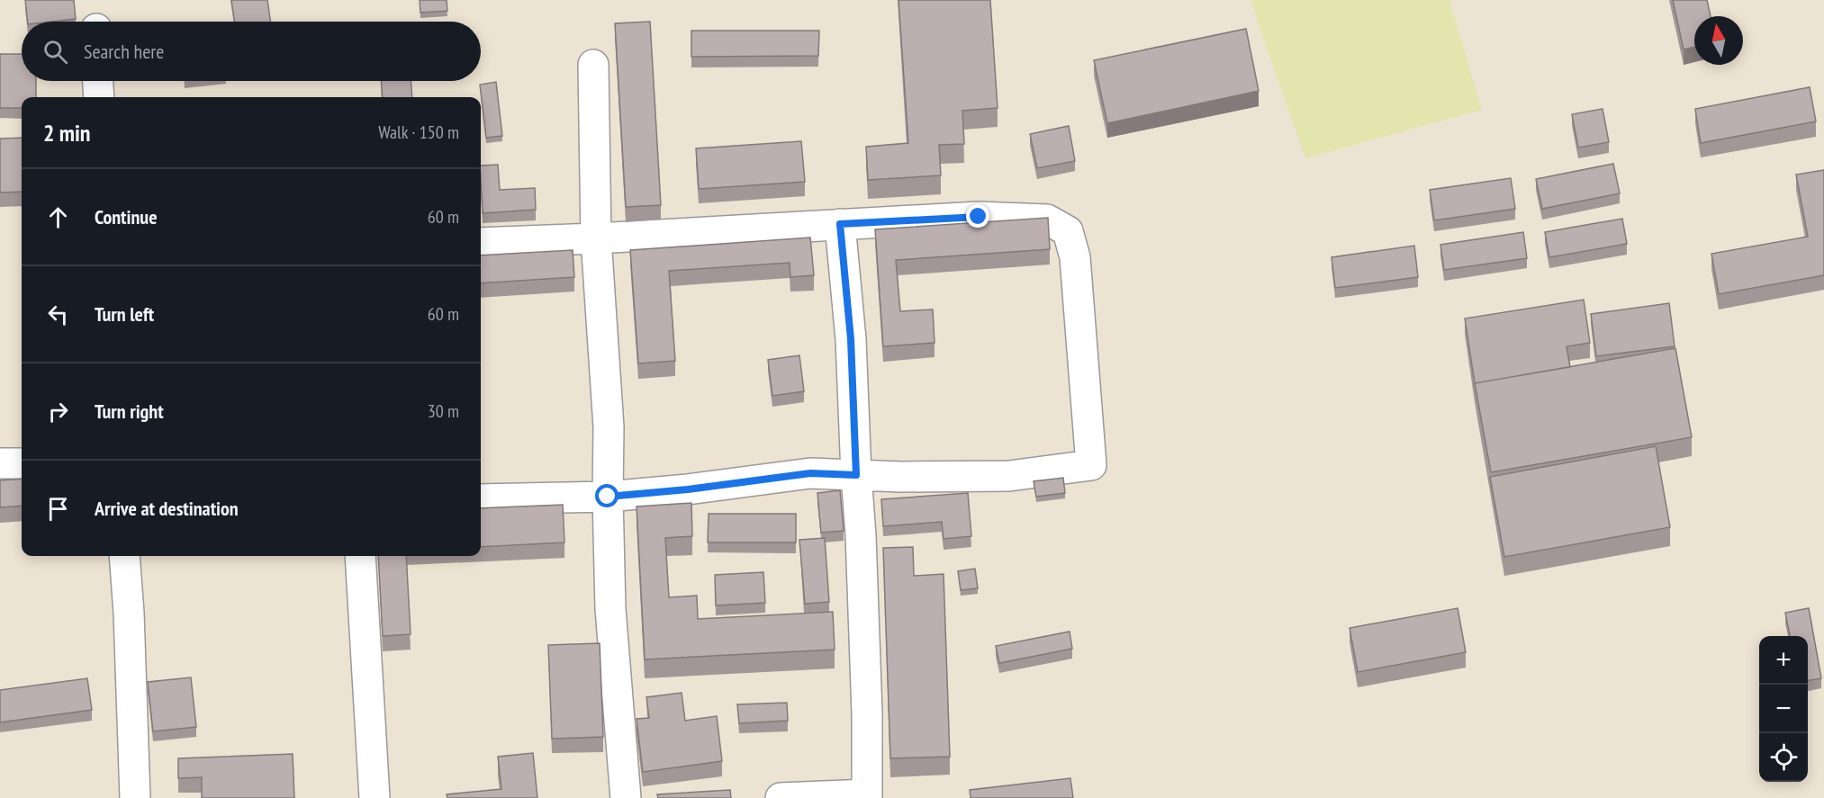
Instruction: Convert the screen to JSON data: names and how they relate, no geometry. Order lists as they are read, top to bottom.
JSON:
{
  "north": "top",
  "page": {
    "search": "Search here",
    "heading": ["2 min", "Walk · 150 m"],
    "list": [
      ["Continue", "60 m"],
      ["Turn left", "60 m"],
      ["Turn right", "30 m"],
      "Arrive at destination"
    ],
    "map_buttons": ["+", "−"]
  }
}
